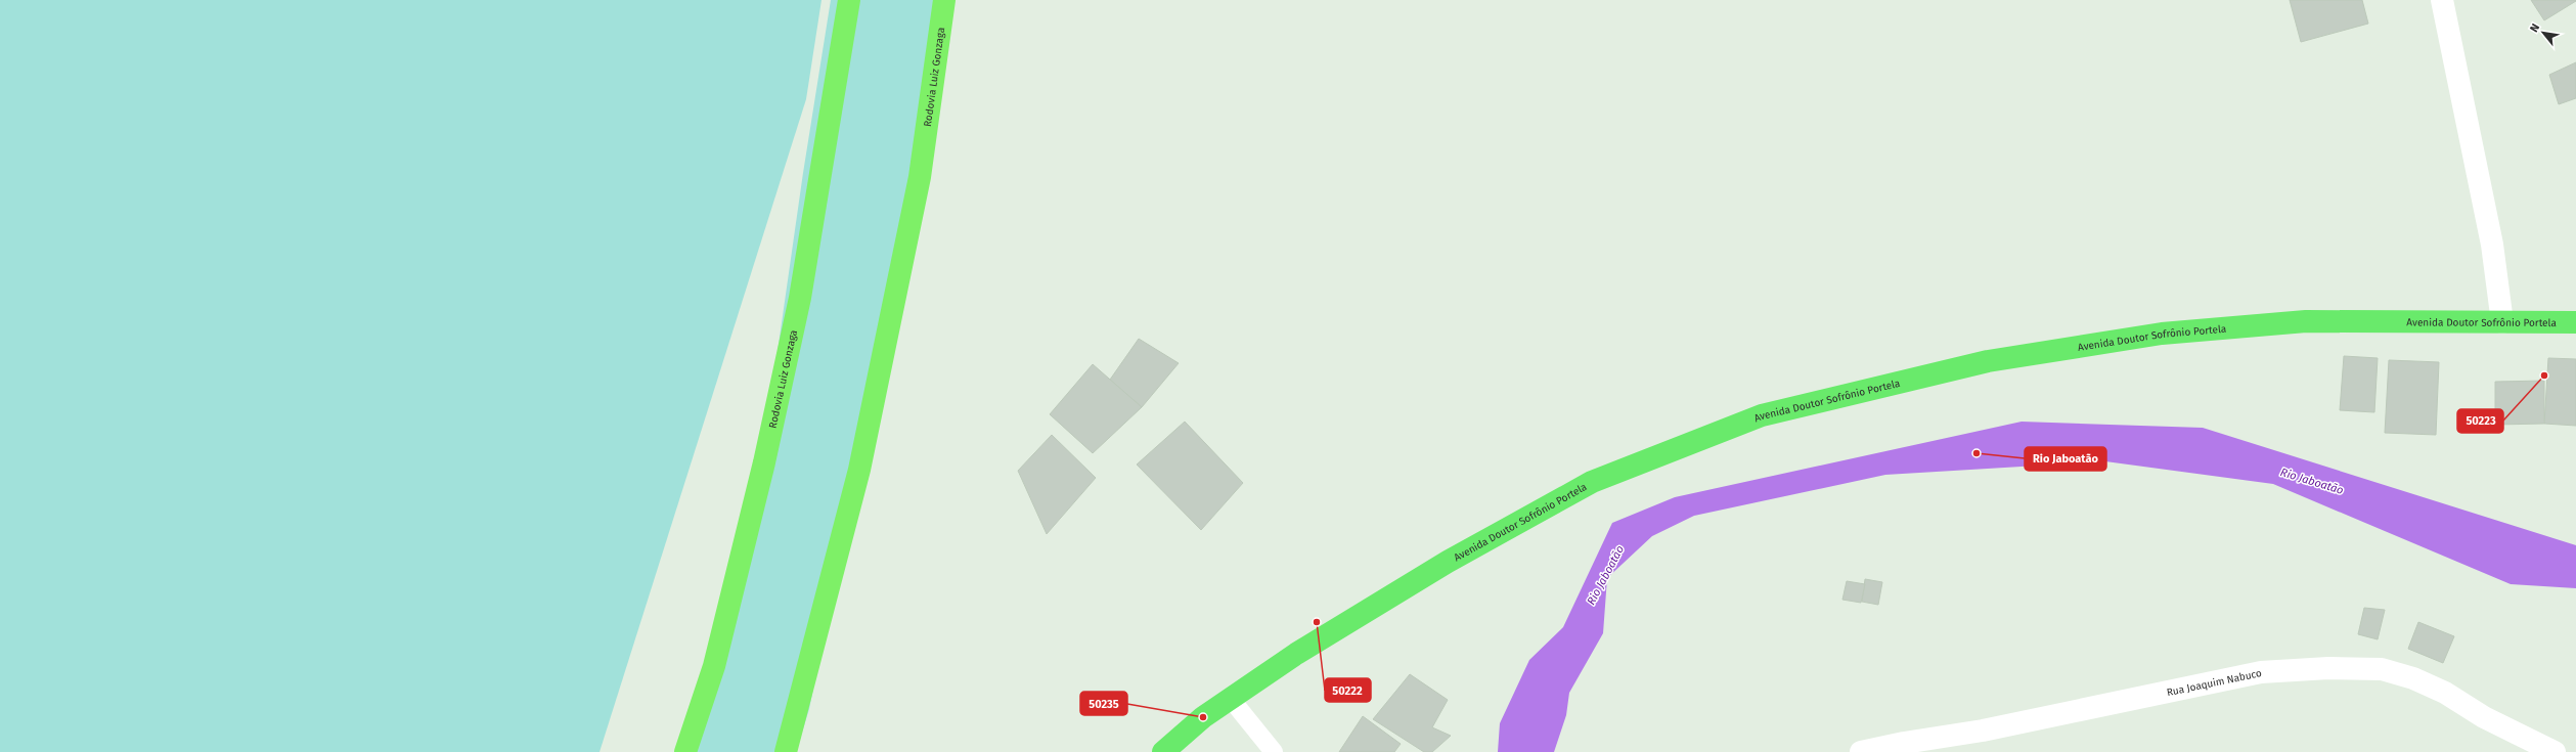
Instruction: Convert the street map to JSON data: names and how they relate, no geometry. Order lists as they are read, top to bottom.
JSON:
{
  "streets": {
    "highway": ["Rodovia Luiz Gonzaga"],
    "main road": ["Avenida Doutor Sofrônio Portela"],
    "street": ["Rua Joaquim Nabuco"]
  },
  "water": ["Rio Jaboatão"],
  "places": [
    "50223",
    "Rio Jaboatão",
    "50222",
    "50235"
  ],
  "north": "top left"
}
